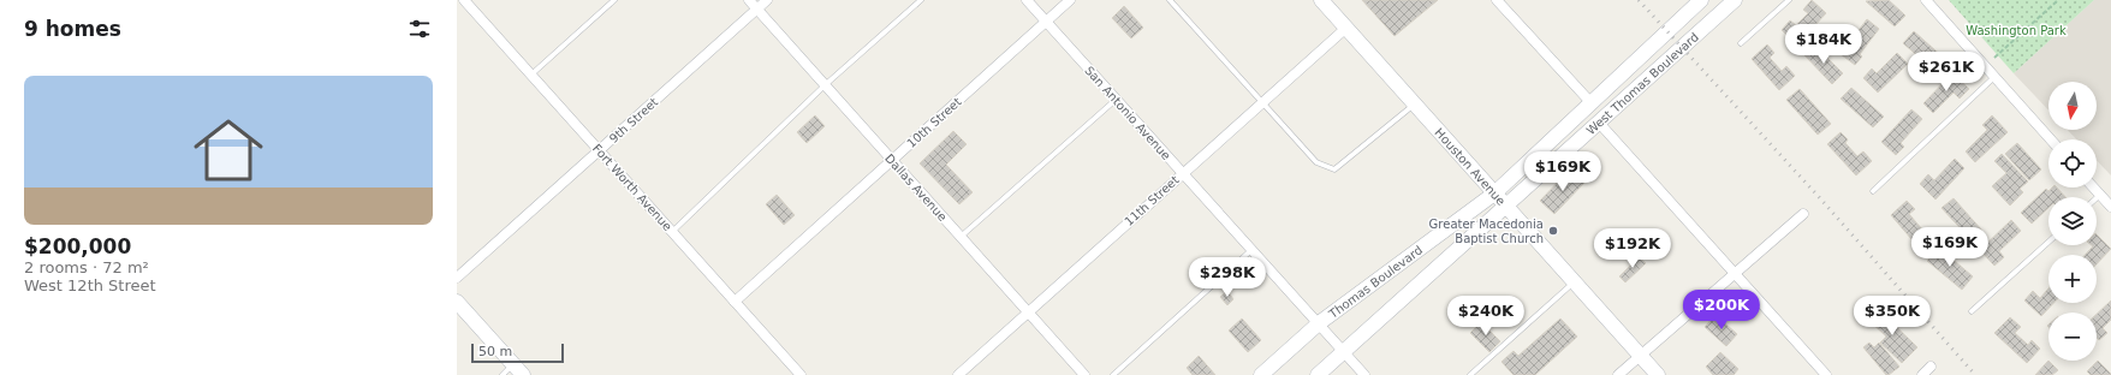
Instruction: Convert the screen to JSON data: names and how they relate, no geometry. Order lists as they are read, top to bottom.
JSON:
{
  "streets": {
    "main road": ["West Thomas Boulevard", "Houston Avenue", "Thomas Boulevard"],
    "street": [
      "San Antonio Avenue",
      "9th Street",
      "10th Street",
      "Fort Worth Avenue",
      "Dallas Avenue",
      "11th Street"
    ]
  },
  "crossings": [
    ["West Thomas Boulevard", "Houston Avenue"],
    ["West Thomas Boulevard", "Thomas Boulevard"],
    ["San Antonio Avenue", "10th Street"],
    ["San Antonio Avenue", "11th Street"],
    ["San Antonio Avenue", "Thomas Boulevard"],
    ["9th Street", "Fort Worth Avenue"],
    ["9th Street", "Dallas Avenue"],
    ["10th Street", "Fort Worth Avenue"],
    ["10th Street", "Dallas Avenue"],
    ["Houston Avenue", "11th Street"],
    ["Houston Avenue", "Thomas Boulevard"],
    ["Dallas Avenue", "11th Street"]
  ],
  "parks": ["Washington Park"],
  "places": ["Greater Macedonia Baptist Church"],
  "scale_bar": "50 m",
  "north": "bottom",
  "page": {
    "heading": "9 homes",
    "price": [
      "$184K",
      "$261K",
      "$169K",
      "$169K",
      "$192K",
      "$298K",
      "$200K",
      "$240K",
      "$350K"
    ],
    "list": [
      {
        "name": "$200,000",
        "note": "2 rooms · 72 m² · West 12th Street"
      }
    ],
    "map_buttons": ["+", "−"],
    "scale": "50 m"
  }
}
